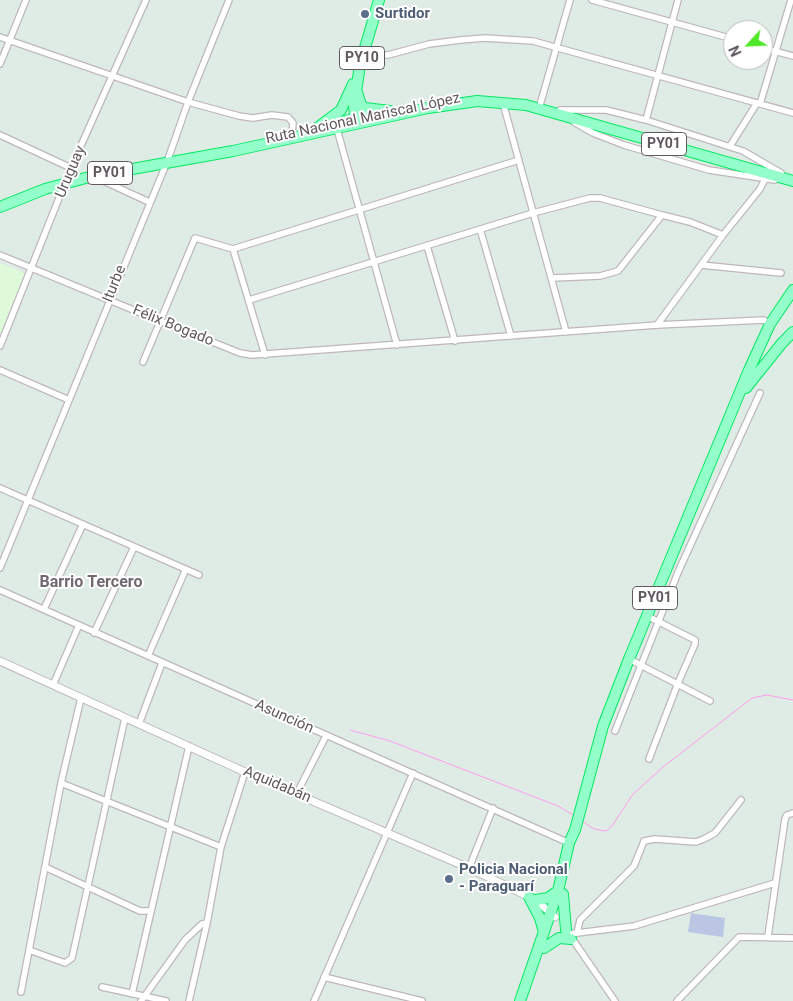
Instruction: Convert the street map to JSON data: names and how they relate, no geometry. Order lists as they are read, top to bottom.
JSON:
{
  "streets": {
    "highway": ["PY10", "Ruta Nacional Mariscal López", "PY01"],
    "street": [
      "Uruguay",
      "Iturbe",
      "Félix Bogado",
      "Asunción",
      "Aquidabán"
    ]
  },
  "crossings": [
    ["PY10", "Ruta Nacional Mariscal López"],
    ["Ruta Nacional Mariscal López", "Uruguay"],
    ["Ruta Nacional Mariscal López", "Iturbe"],
    ["PY01", "Félix Bogado"],
    ["PY01", "Asunción"],
    ["PY01", "Aquidabán"],
    ["Uruguay", "Félix Bogado"],
    ["Iturbe", "Félix Bogado"]
  ],
  "districts": ["Barrio Tercero"],
  "places": ["Surtidor", "Policia Nacional - Paraguarí"],
  "north": "bottom left"
}
